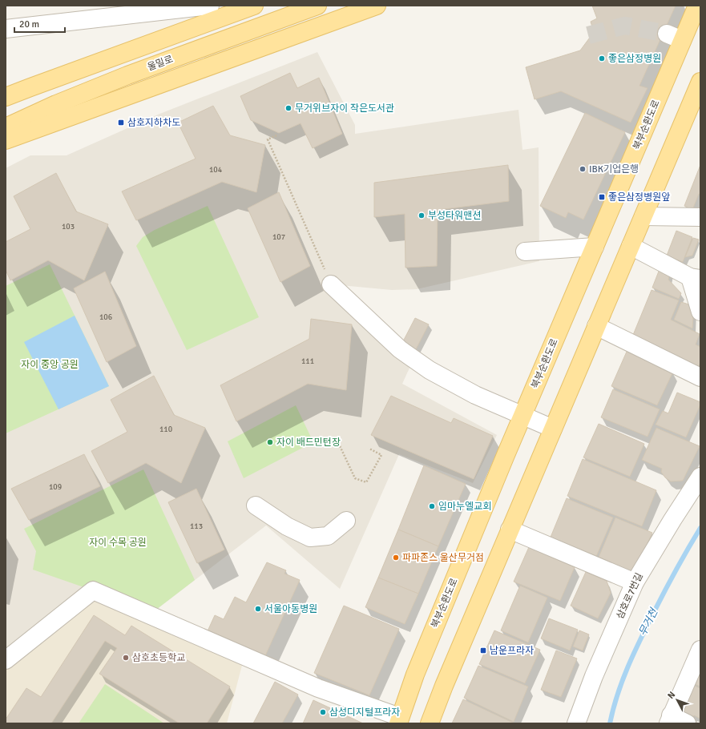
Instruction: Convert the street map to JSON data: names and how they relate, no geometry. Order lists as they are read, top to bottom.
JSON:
{
  "streets": {
    "main road": ["울밀로", "북부순환도로"],
    "street": ["삼호로7번길"]
  },
  "water": ["무거천"],
  "parks": ["자이 중앙 공원", "자이 수목 공원"],
  "places": {
    "other": [
      "좋은삼정병원",
      "무거위브자이 작은도서관",
      "IBK기업은행",
      "부성타워맨션",
      "자이 배드민턴장",
      "임마누엘교회",
      "파파존스 울산무거점",
      "서울아동병원",
      "삼호초등학교",
      "삼성디지털프라자"
    ],
    "transit": ["삼호지하차도", "좋은삼정병원앞", "남운프라자"]
  },
  "house_numbers": [
    "104",
    "103",
    "107",
    "106",
    "111",
    "110",
    "109",
    "113"
  ],
  "scale_bar": "20 m",
  "north": "top left"
}
